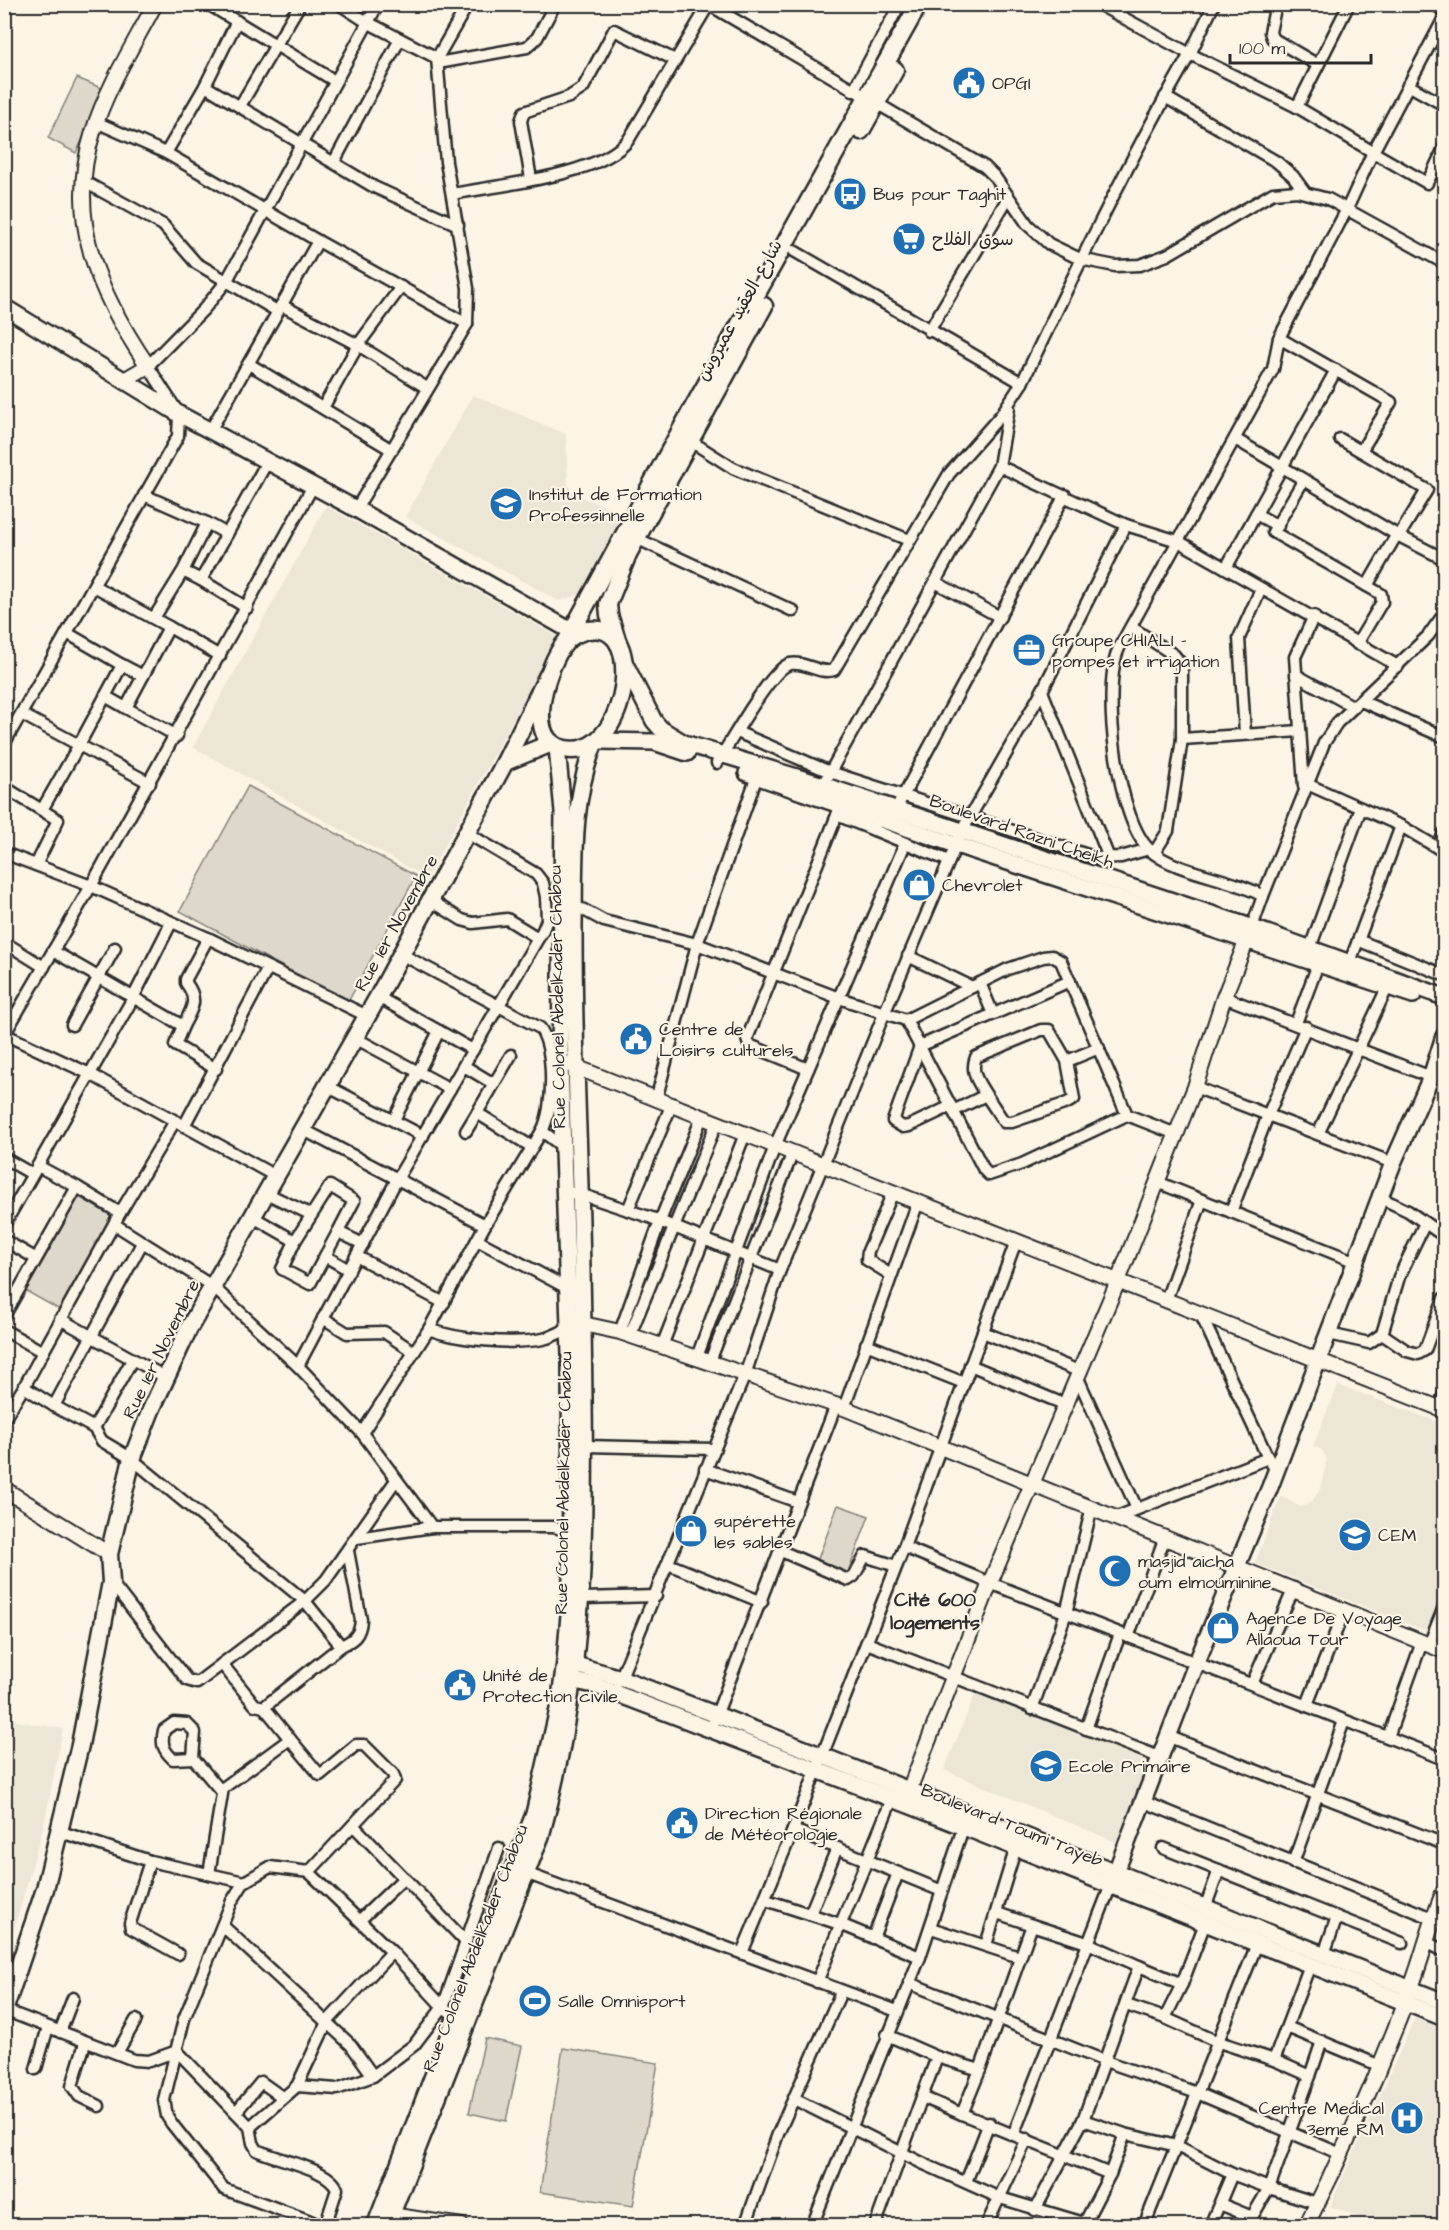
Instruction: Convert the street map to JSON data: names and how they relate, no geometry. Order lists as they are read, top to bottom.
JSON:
{
  "streets": {
    "main road": [
      "شارع العقيد عميروش",
      "Boulevard Razni Cheikh",
      "Rue 1er Novembre",
      "Rue Colonel Abdelkader Chabou",
      "Boulevard Toumi Tayeb"
    ]
  },
  "crossings": [
    ["شارع العقيد عميروش", "Boulevard Razni Cheikh"],
    ["شارع العقيد عميروش", "Rue 1er Novembre"],
    ["شارع العقيد عميروش", "Rue Colonel Abdelkader Chabou"],
    ["Boulevard Razni Cheikh", "Rue 1er Novembre"],
    ["Boulevard Razni Cheikh", "Rue Colonel Abdelkader Chabou"],
    ["Rue 1er Novembre", "Rue Colonel Abdelkader Chabou"],
    ["Rue Colonel Abdelkader Chabou", "Boulevard Toumi Tayeb"]
  ],
  "districts": ["Cité 600 logements"],
  "places": {
    "public building": [
      "OPGI",
      "Centre de Loisirs culturels",
      "Unité de Protection civile",
      "Direction Régionale de Météorologie"
    ],
    "bus stop": ["Bus pour Taghit"],
    "supermarket": ["سوق الفلاح"],
    "school or university": ["Institut de Formation Professinnelle", "CEM", "Ecole Primaire"],
    "office": ["Groupe CHIALI - pompes et irrigation"],
    "shop": ["Chevrolet", "supérette les sables", "Agence De Voyage Allaoua Tour"],
    "mosque": ["masjid aicha oum elmouminine"],
    "sports": ["Salle Omnisport"],
    "hospital": ["Centre Medical 3eme RM"]
  },
  "scale_bar": "100 m"
}
